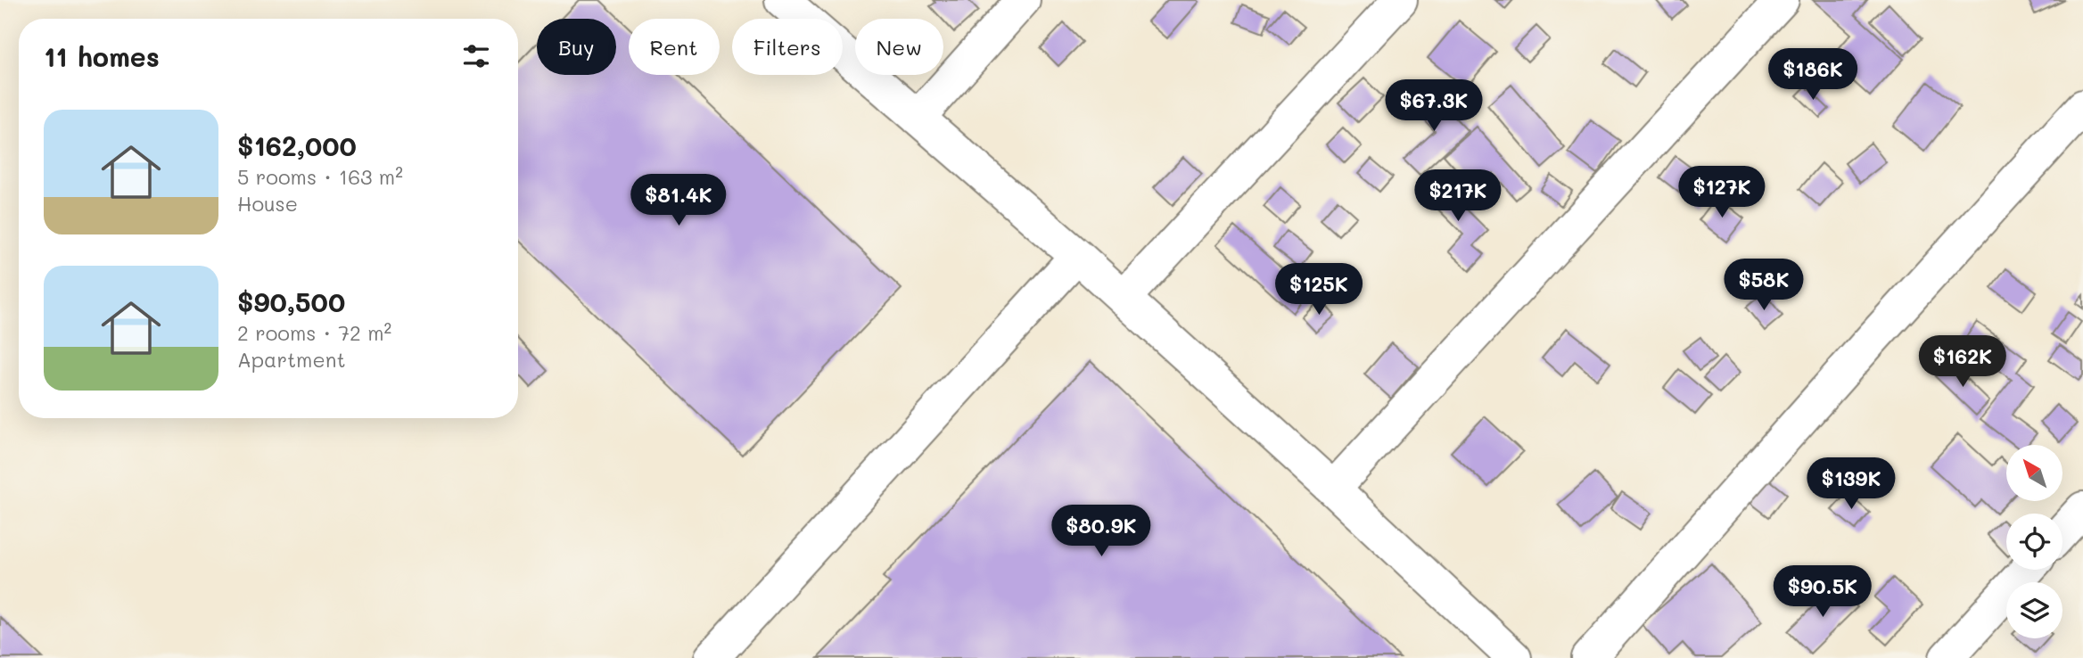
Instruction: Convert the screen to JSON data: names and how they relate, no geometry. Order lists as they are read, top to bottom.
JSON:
{
  "north": "top left",
  "page": {
    "chip": [
      "Buy",
      "Rent",
      "Filters",
      "New"
    ],
    "heading": "11 homes",
    "price": [
      "$186K",
      "$67.3K",
      "$127K",
      "$217K",
      "$81.4K",
      "$58K",
      "$125K",
      "$162K",
      "$139K",
      "$80.9K",
      "$90.5K"
    ],
    "list": [
      {
        "name": "$162,000",
        "note": "5 rooms · 163 m² · House"
      },
      {
        "name": "$90,500",
        "note": "2 rooms · 72 m² · Apartment"
      }
    ]
  }
}
